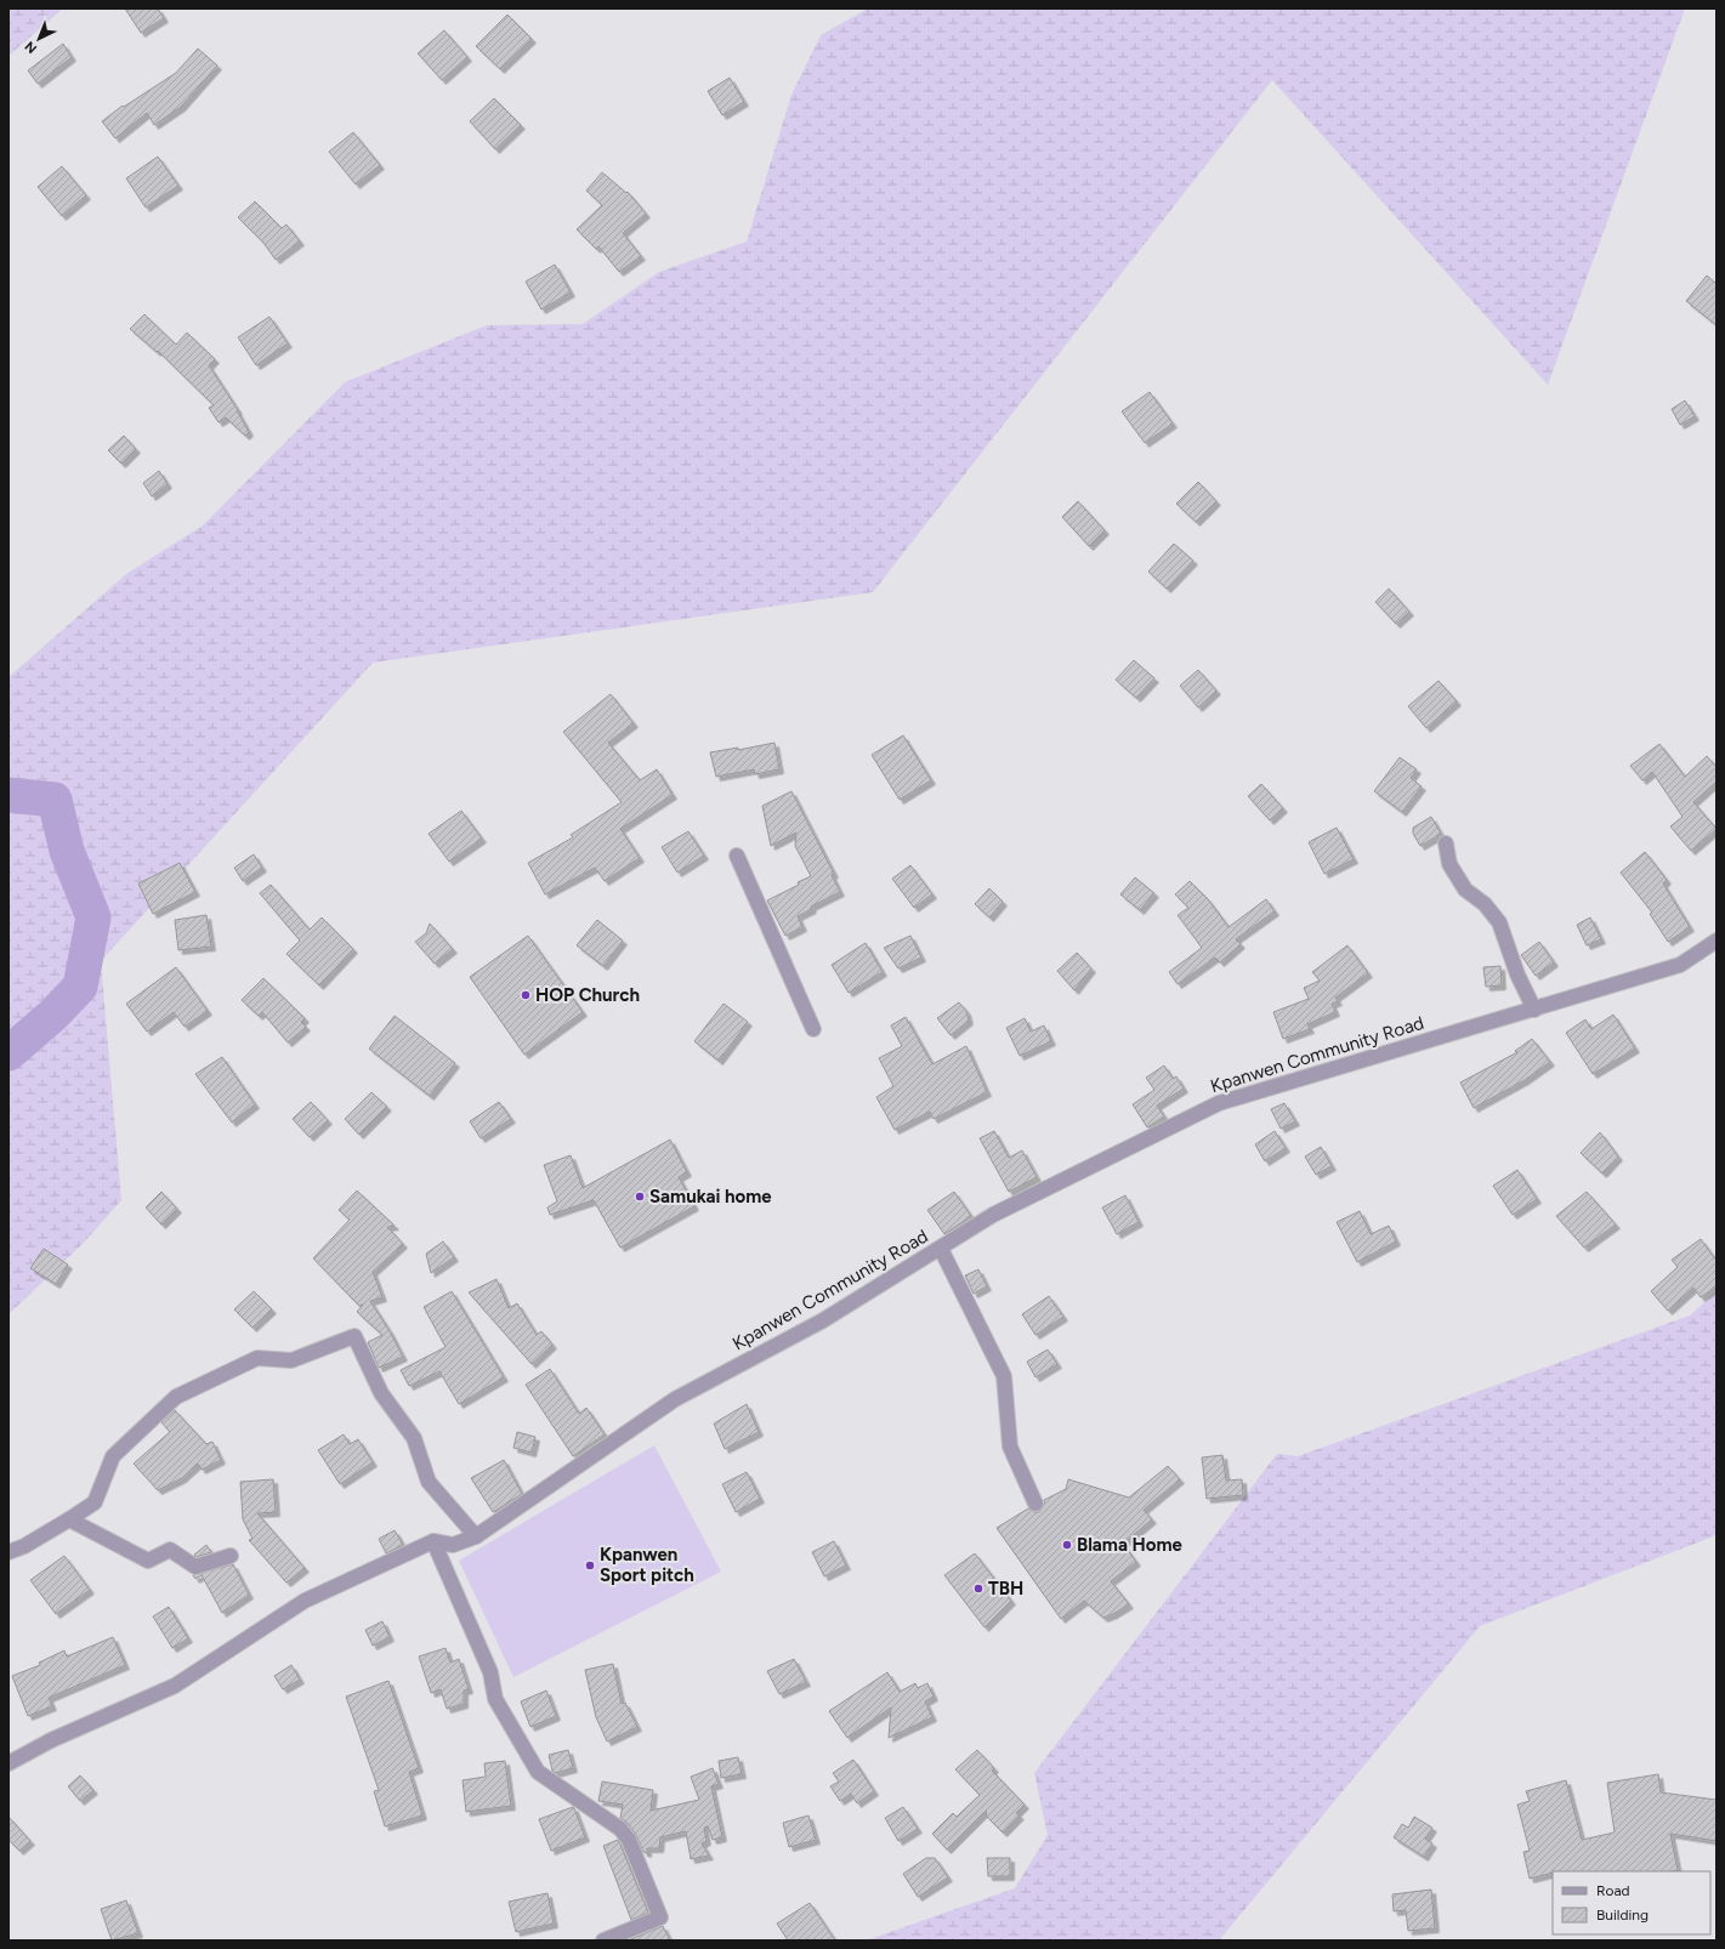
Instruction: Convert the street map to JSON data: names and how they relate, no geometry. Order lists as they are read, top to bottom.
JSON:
{
  "streets": {
    "street": ["Kpanwen Community Road"]
  },
  "places": [
    "HOP Church",
    "Samukai home",
    "Blama Home",
    "Kpanwen Sport pitch",
    "TBH"
  ],
  "legend": ["Road", "Building"],
  "north": "bottom left"
}
